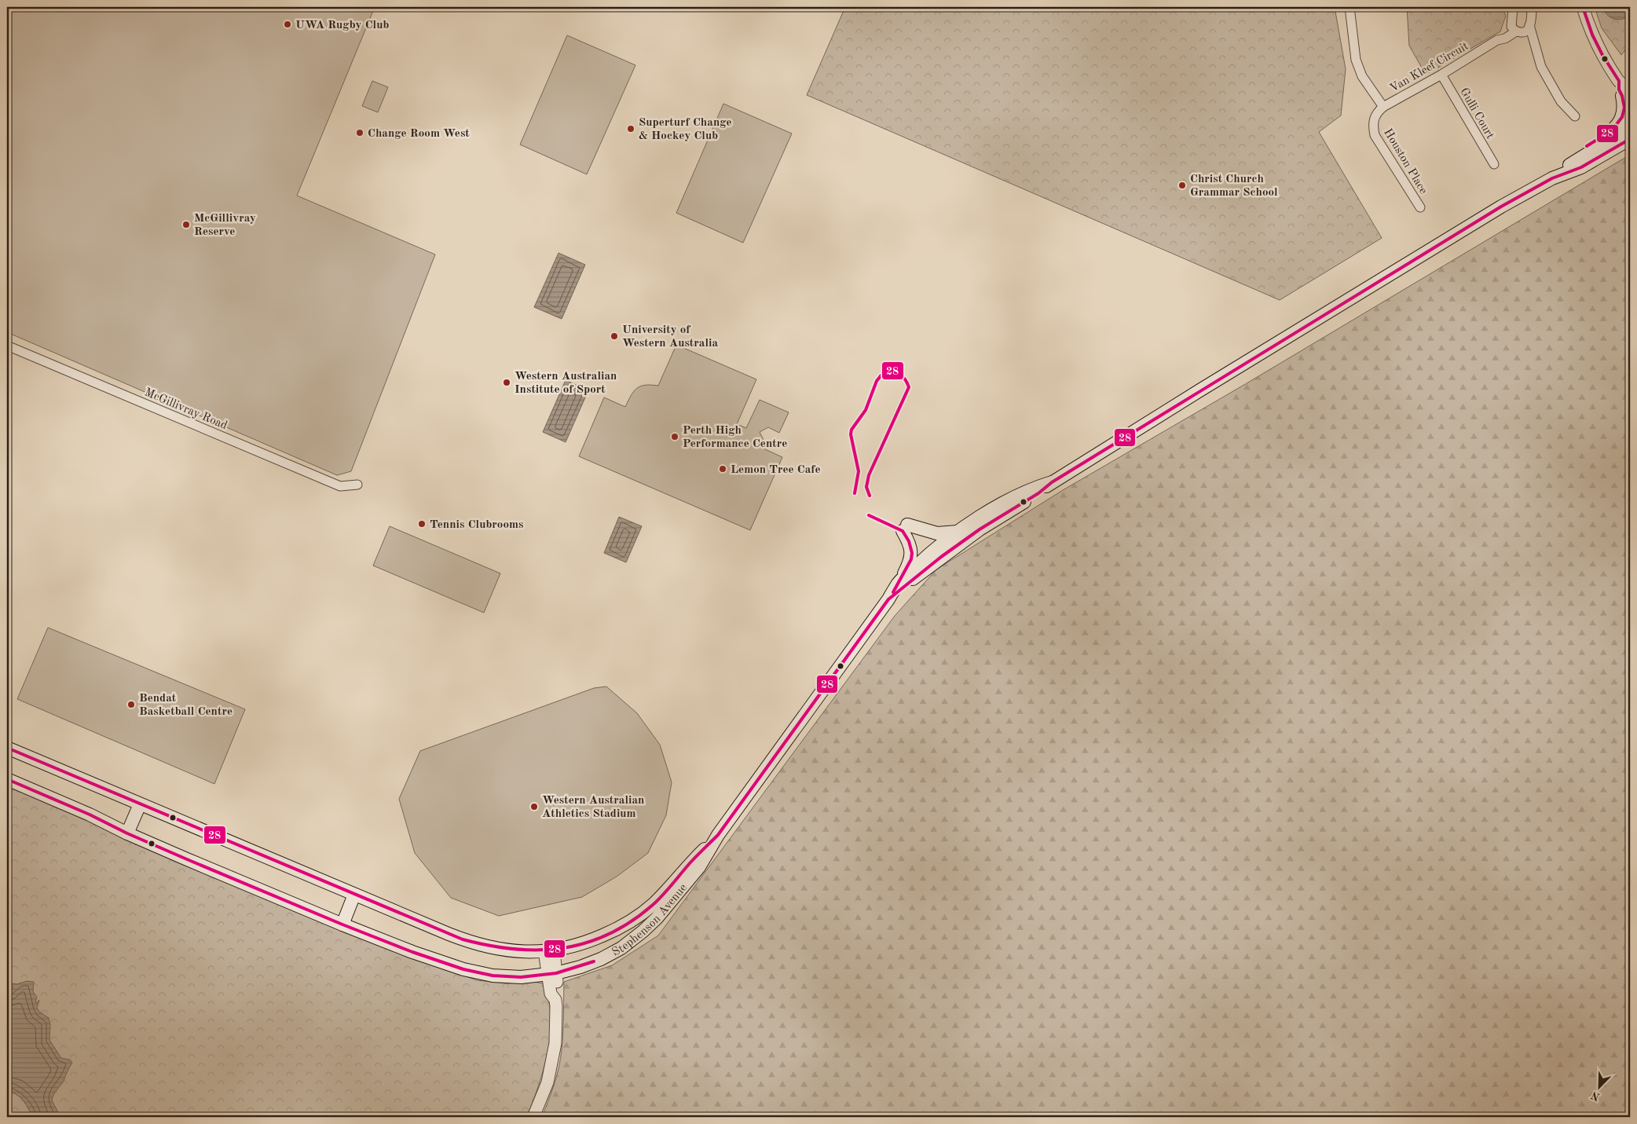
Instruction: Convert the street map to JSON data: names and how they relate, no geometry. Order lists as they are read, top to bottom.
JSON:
{
  "streets": {
    "main road": ["Stephenson Avenue"],
    "street": [
      "Van Kleef Circuit",
      "Gulli Court",
      "Houston Place",
      "McGillivray Road"
    ]
  },
  "crossings": [
    ["Van Kleef Circuit", "Gulli Court"],
    ["Van Kleef Circuit", "Houston Place"]
  ],
  "places": [
    "UWA Rugby Club",
    "Superturf Change & Hockey Club",
    "Change Room West",
    "Christ Church Grammar School",
    "McGillivray Reserve",
    "University of Western Australia",
    "Western Australian Institute of Sport",
    "Perth High Performance Centre",
    "Lemon Tree Cafe",
    "Tennis Clubrooms",
    "Bendat Basketball Centre",
    "Western Australian Athletics Stadium"
  ],
  "lines": ["transit line 28"],
  "north": "bottom left"
}
